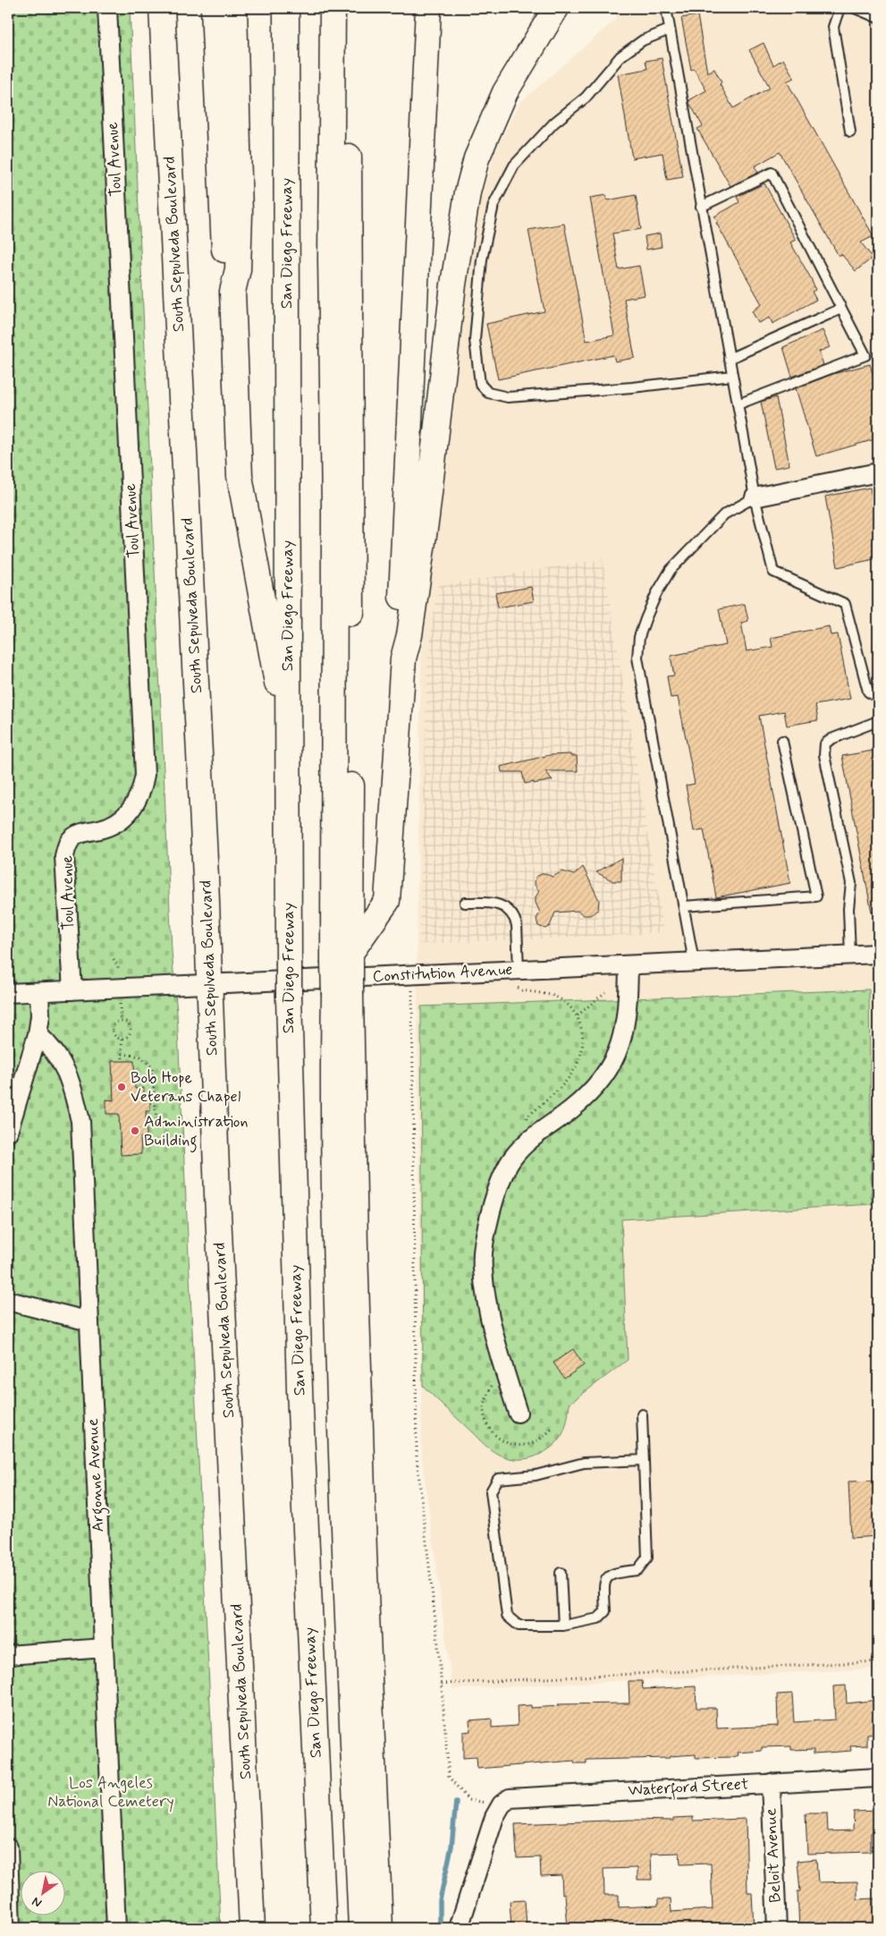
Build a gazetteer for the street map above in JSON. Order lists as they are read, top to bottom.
{
  "streets": {
    "main road": ["San Diego Freeway", "South Sepulveda Boulevard"],
    "street": [
      "Toul Avenue",
      "Constitution Avenue",
      "Argonne Avenue",
      "Waterford Street",
      "Beloit Avenue"
    ]
  },
  "crossings": [
    ["Toul Avenue", "Constitution Avenue"],
    ["South Sepulveda Boulevard", "Constitution Avenue"],
    ["Waterford Street", "Beloit Avenue"]
  ],
  "parks": ["Los Angeles National Cemetery"],
  "places": ["Bob Hope Veterans Chapel", "Administration Building"],
  "north": "bottom left"
}
